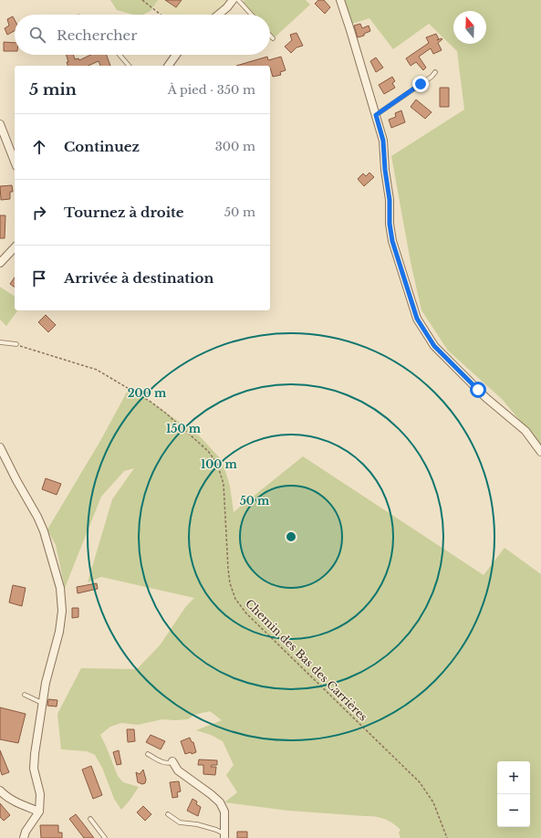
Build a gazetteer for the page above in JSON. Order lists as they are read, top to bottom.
{
  "streets": {
    "path": ["Chemin des Bas des Carrières"]
  },
  "north": "top",
  "page": {
    "search": "Rechercher",
    "heading": ["5 min", "À pied · 350 m"],
    "list": [
      ["Continuez", "300 m"],
      ["Tournez à droite", "50 m"],
      "Arrivée à destination"
    ],
    "map_buttons": ["+", "−"]
  },
  "rings": [
    "200 m",
    "150 m",
    "100 m",
    "50 m"
  ]
}
